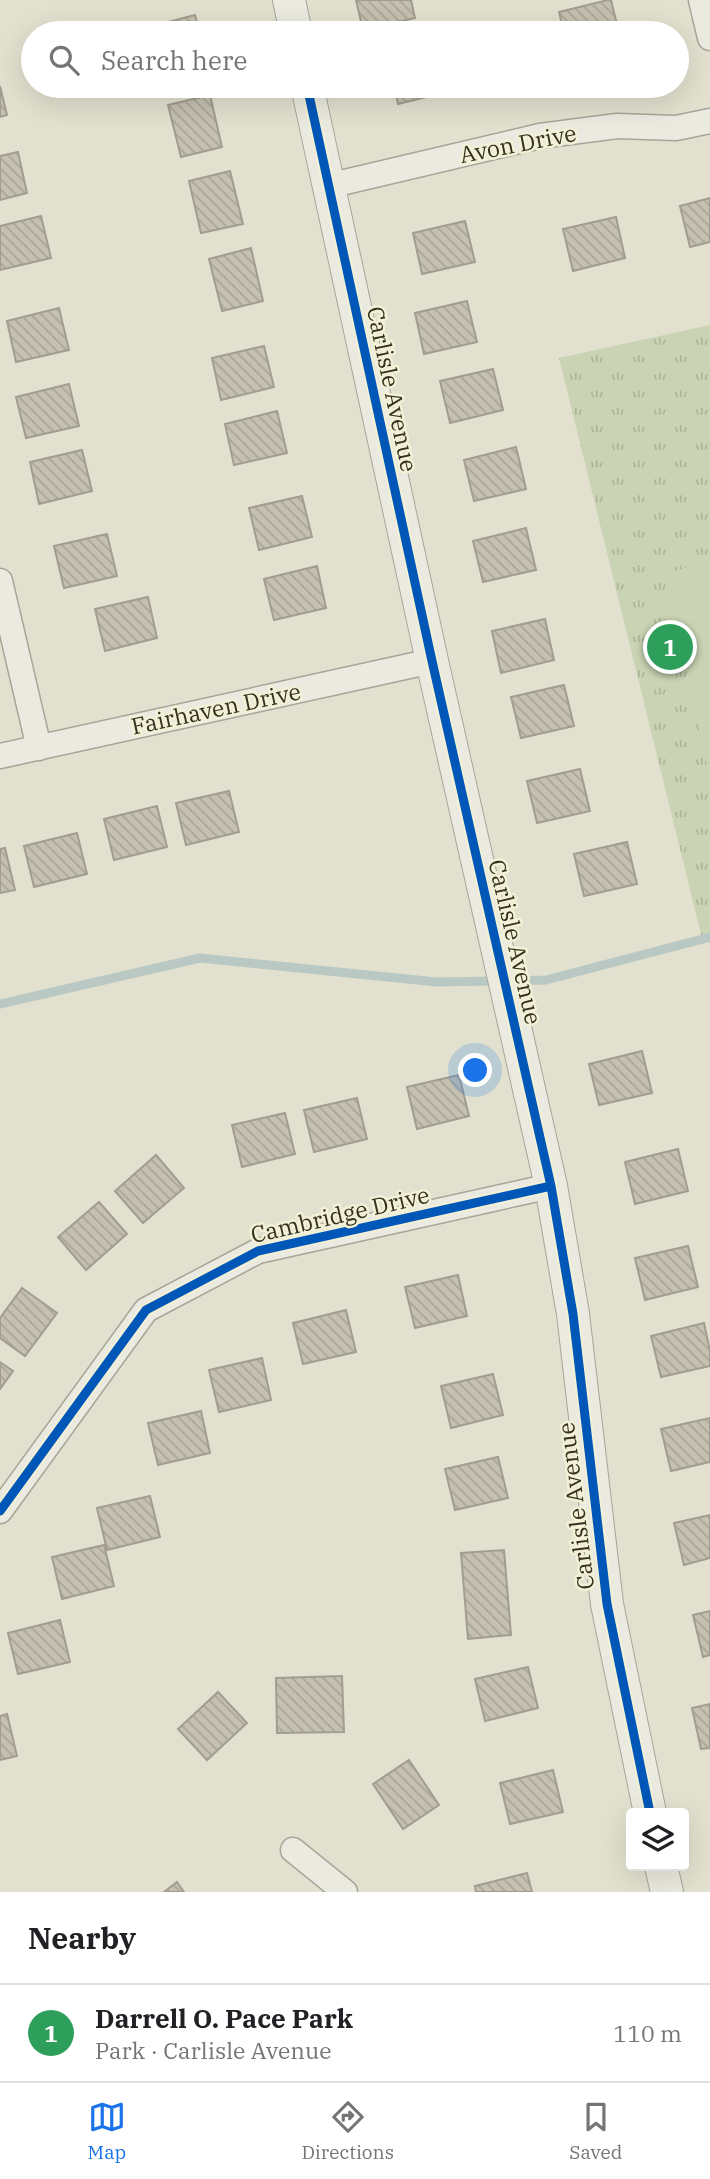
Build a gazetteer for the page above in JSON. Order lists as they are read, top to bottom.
{
  "streets": {
    "street": [
      "Avon Drive",
      "Carlisle Avenue",
      "Fairhaven Drive",
      "Cambridge Drive"
    ]
  },
  "crossings": [
    ["Avon Drive", "Carlisle Avenue"],
    ["Carlisle Avenue", "Fairhaven Drive"],
    ["Carlisle Avenue", "Cambridge Drive"]
  ],
  "page": {
    "search": "Search here",
    "pins": "1",
    "heading": "Nearby",
    "list": [
      {
        "mark": "1",
        "name": "Darrell O. Pace Park",
        "note": "Park · Carlisle Avenue",
        "value": "110 m"
      }
    ],
    "nav": ["Map", "Directions", "Saved"]
  }
}
